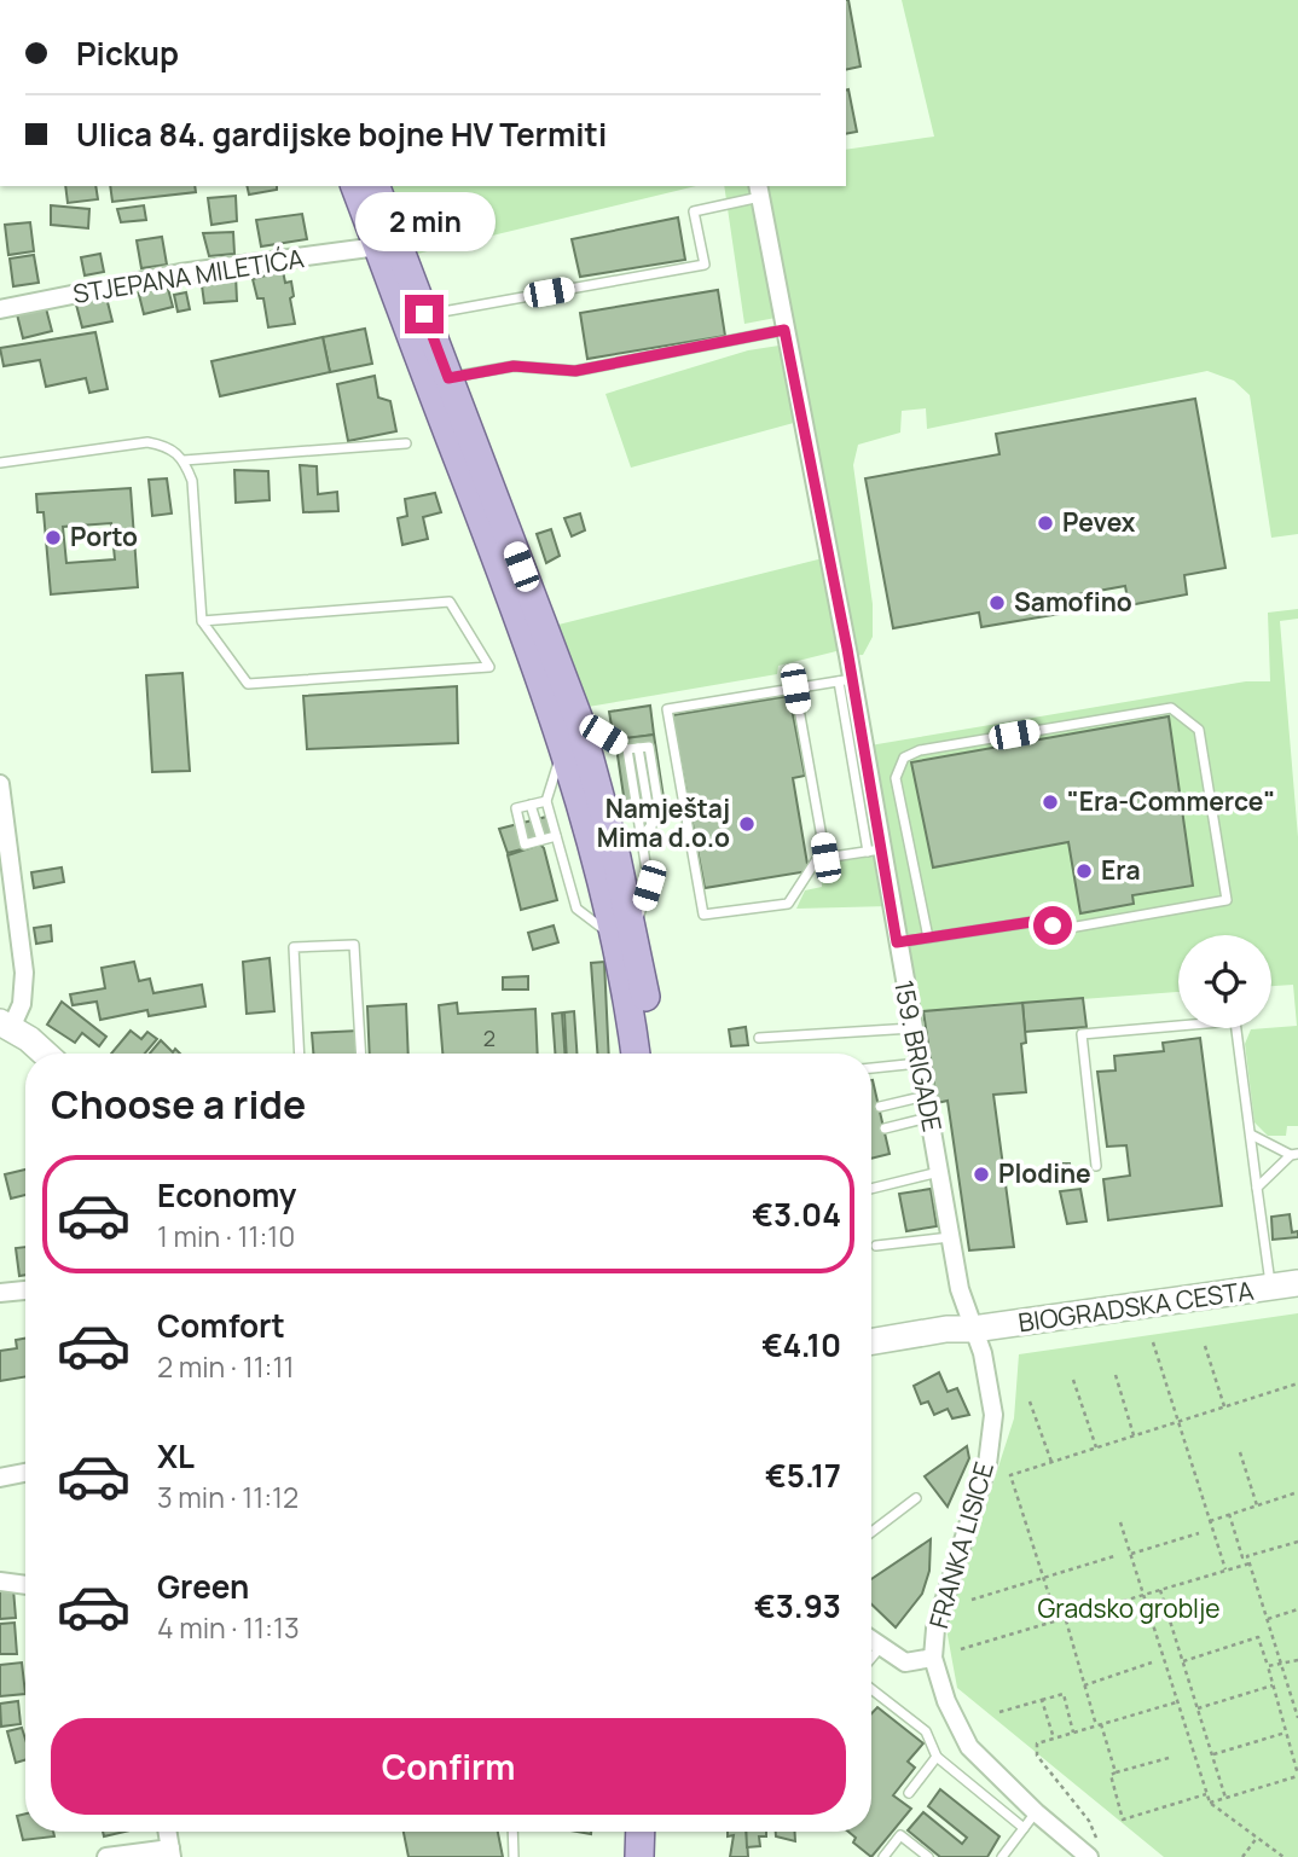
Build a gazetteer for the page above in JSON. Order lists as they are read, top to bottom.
{
  "streets": {
    "main road": ["BIOGRADSKA CESTA"],
    "street": ["STJEPANA MILETIĆA", "159. BRIGADE", "FRANKA LISICE"]
  },
  "crossings": [
    ["159. BRIGADE", "BIOGRADSKA CESTA"],
    ["159. BRIGADE", "FRANKA LISICE"],
    ["BIOGRADSKA CESTA", "FRANKA LISICE"]
  ],
  "parks": ["Gradsko groblje"],
  "places": [
    "Pevex",
    "Porto",
    "Samofino",
    "\"Era-Commerce\"",
    "Namještaj Mima d.o.o",
    "Era",
    "Plodine"
  ],
  "house_numbers": ["2"],
  "page": {
    "banner": ["Pickup", "Ulica 84. gardijske bojne HV Termiti"],
    "bubble": "2 min",
    "heading": "Choose a ride",
    "list": [
      {
        "name": "Economy",
        "note": "1 min · 11:10",
        "value": "€3.04"
      },
      {
        "name": "Comfort",
        "note": "2 min · 11:11",
        "value": "€4.10"
      },
      {
        "name": "XL",
        "note": "3 min · 11:12",
        "value": "€5.17"
      },
      {
        "name": "Green",
        "note": "4 min · 11:13",
        "value": "€3.93"
      }
    ],
    "buttons": "Confirm"
  }
}
